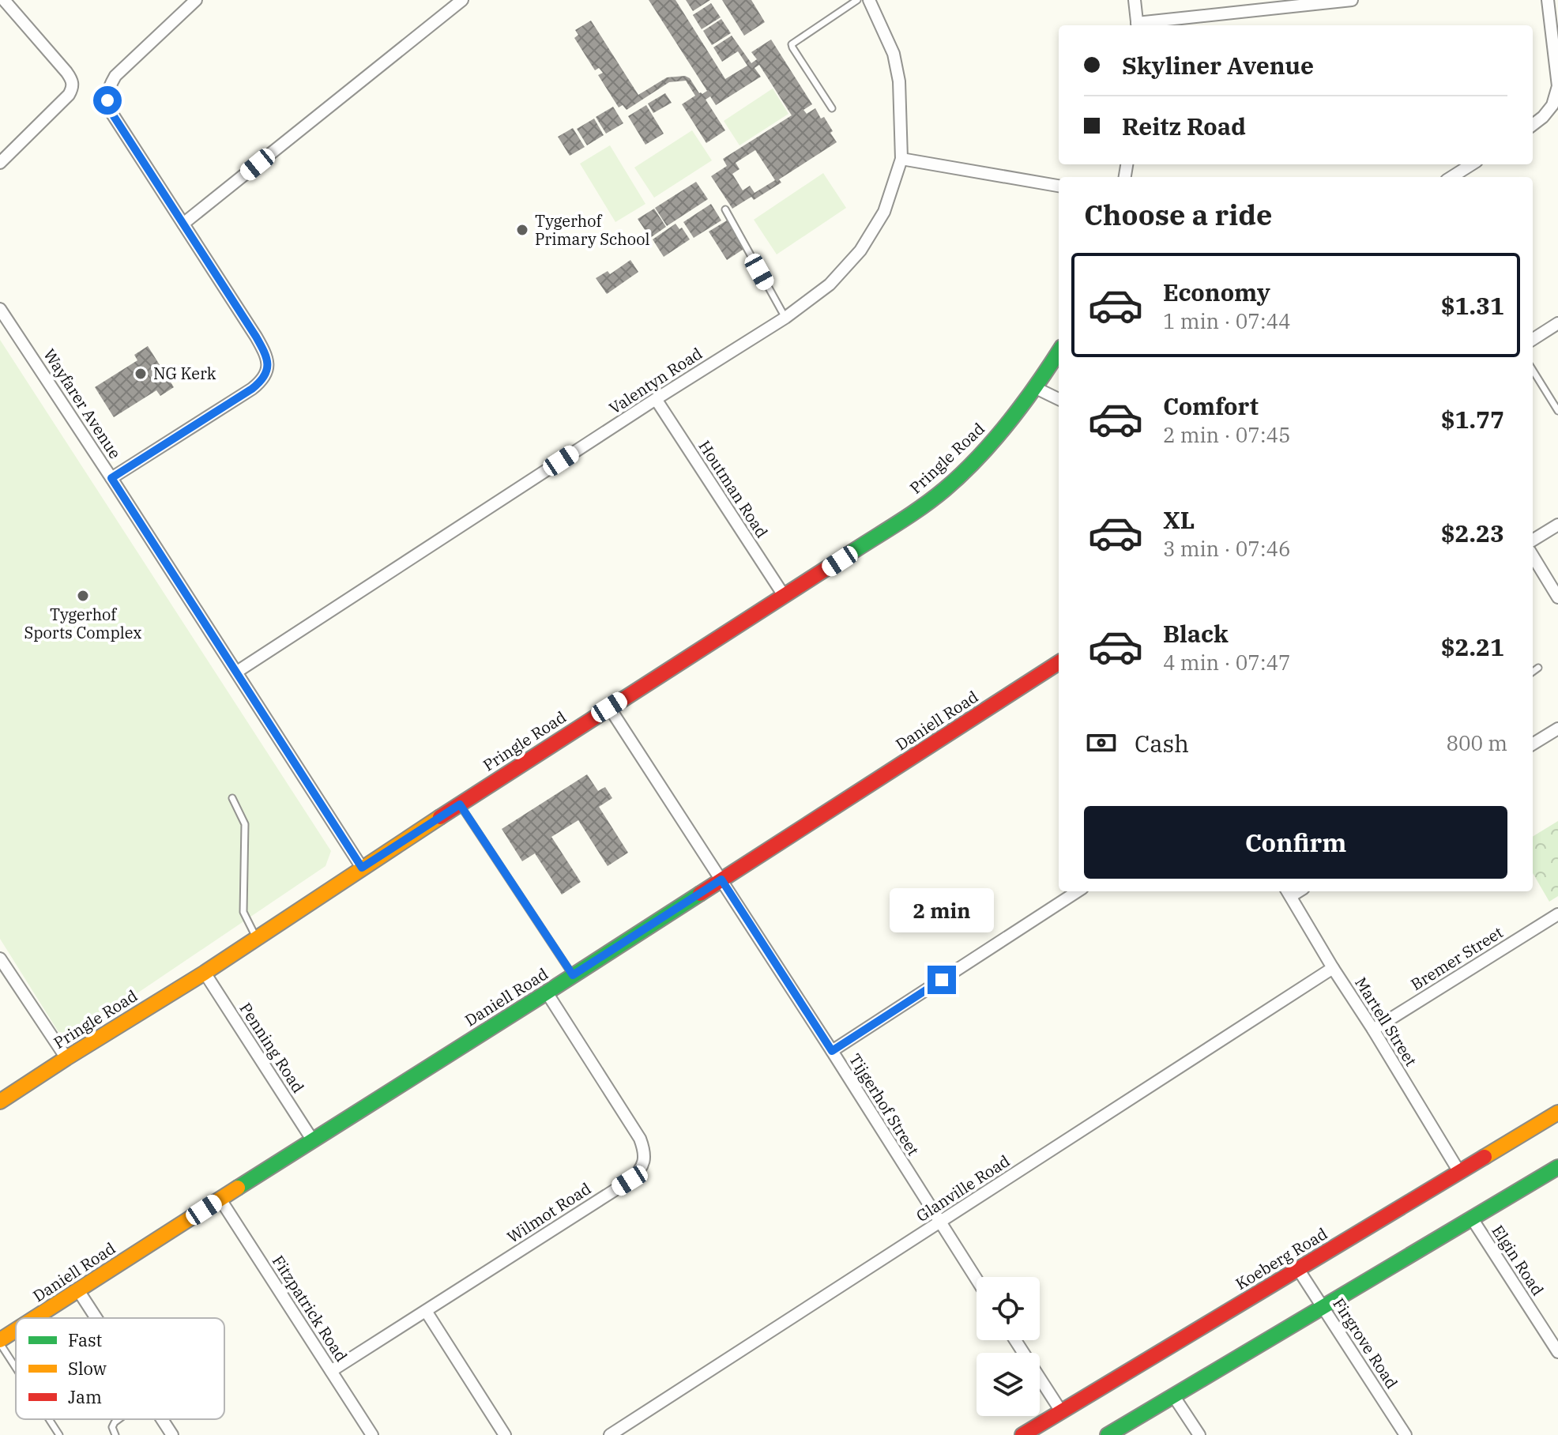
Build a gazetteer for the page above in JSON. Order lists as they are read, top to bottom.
{
  "streets": {
    "street": [
      "Valentyn Road",
      "Wayfarer Avenue",
      "Pringle Road",
      "Houtman Road",
      "Daniell Road",
      "Bremer Street",
      "Martell Street",
      "Penning Road",
      "Tijgerhof Street",
      "Glanville Road",
      "Wilmot Road",
      "Koeberg Road",
      "Elgin Road",
      "Fitzpatrick Road",
      "Firgrove Road"
    ]
  },
  "crossings": [
    ["Valentyn Road", "Wayfarer Avenue"],
    ["Valentyn Road", "Houtman Road"],
    ["Wayfarer Avenue", "Pringle Road"],
    ["Pringle Road", "Houtman Road"],
    ["Pringle Road", "Penning Road"],
    ["Pringle Road", "Tijgerhof Street"],
    ["Daniell Road", "Penning Road"],
    ["Daniell Road", "Tijgerhof Street"],
    ["Daniell Road", "Wilmot Road"],
    ["Daniell Road", "Fitzpatrick Road"],
    ["Bremer Street", "Martell Street"],
    ["Martell Street", "Glanville Road"],
    ["Martell Street", "Koeberg Road"],
    ["Tijgerhof Street", "Glanville Road"],
    ["Wilmot Road", "Fitzpatrick Road"],
    ["Koeberg Road", "Firgrove Road"]
  ],
  "places": ["Tygerhof Primary School", "NG Kerk", "Tygerhof Sports Complex"],
  "legend": ["Fast", "Slow", "Jam"],
  "page": {
    "banner": ["Skyliner Avenue", "Reitz Road"],
    "heading": "Choose a ride",
    "list": [
      {
        "name": "Economy",
        "note": "1 min · 07:44",
        "value": "$1.31"
      },
      {
        "name": "Comfort",
        "note": "2 min · 07:45",
        "value": "$1.77"
      },
      {
        "name": "XL",
        "note": "3 min · 07:46",
        "value": "$2.23"
      },
      {
        "name": "Black",
        "note": "4 min · 07:47",
        "value": "$2.21"
      }
    ],
    "pay": ["Cash", "800 m"],
    "buttons": "Confirm",
    "bubble": "2 min"
  }
}
